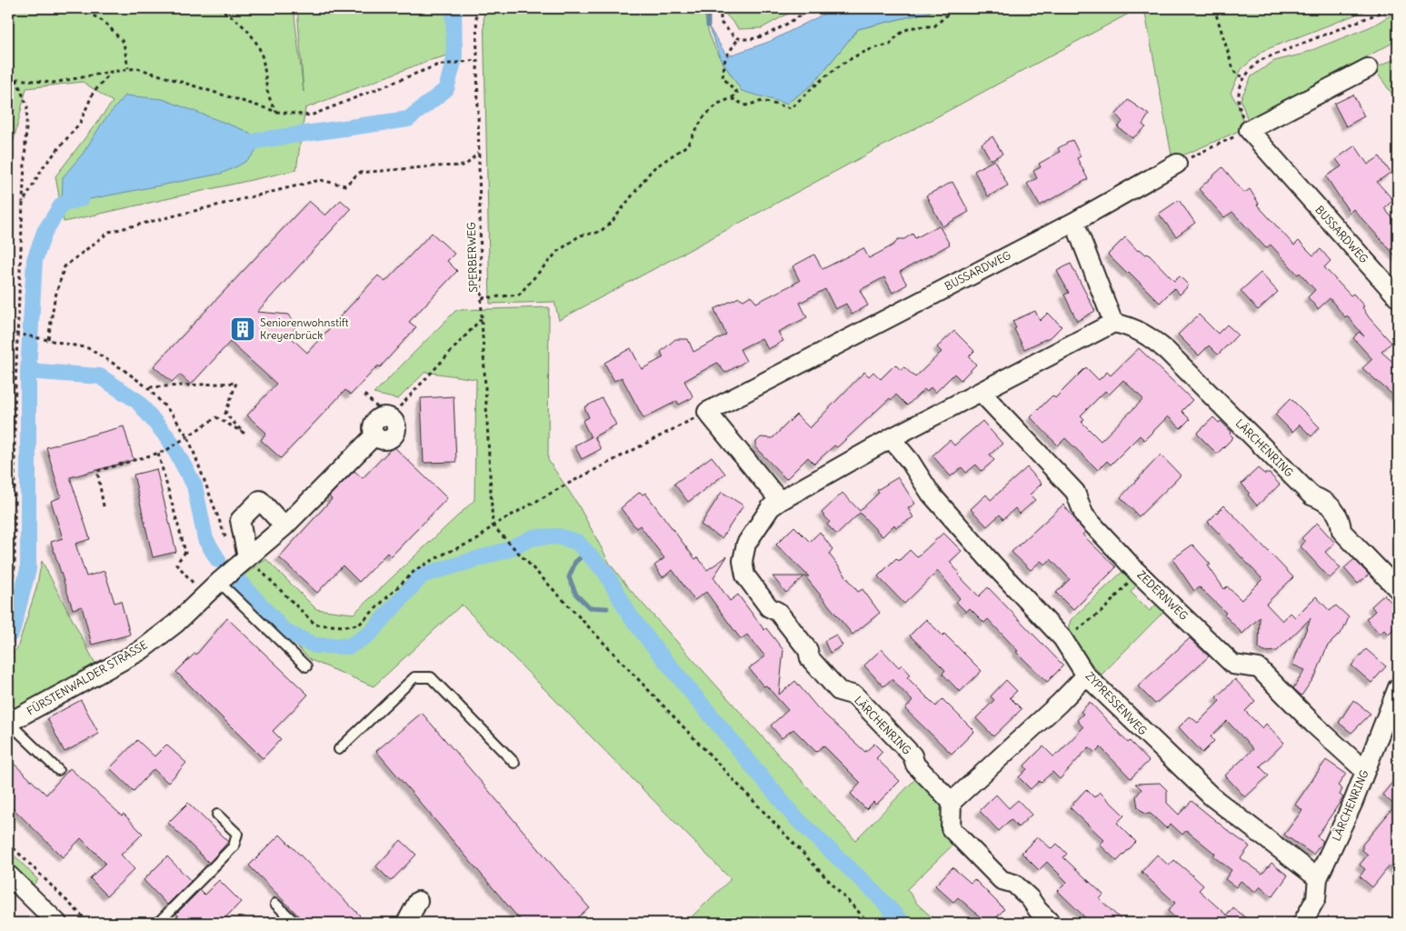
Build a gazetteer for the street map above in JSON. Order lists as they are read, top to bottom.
{
  "streets": {
    "street": [
      "BUSSARDWEG",
      "LÄRCHENRING",
      "ZEDERNWEG",
      "FÜRSTENWALDER STRASSE",
      "ZYPRESSENWEG"
    ],
    "path": ["SPERBERWEG"]
  },
  "crossings": [
    ["LÄRCHENRING", "ZEDERNWEG"],
    ["LÄRCHENRING", "ZYPRESSENWEG"]
  ],
  "places": {
    "building": ["Seniorenwohnstift Kreyenbrück"]
  }
}
